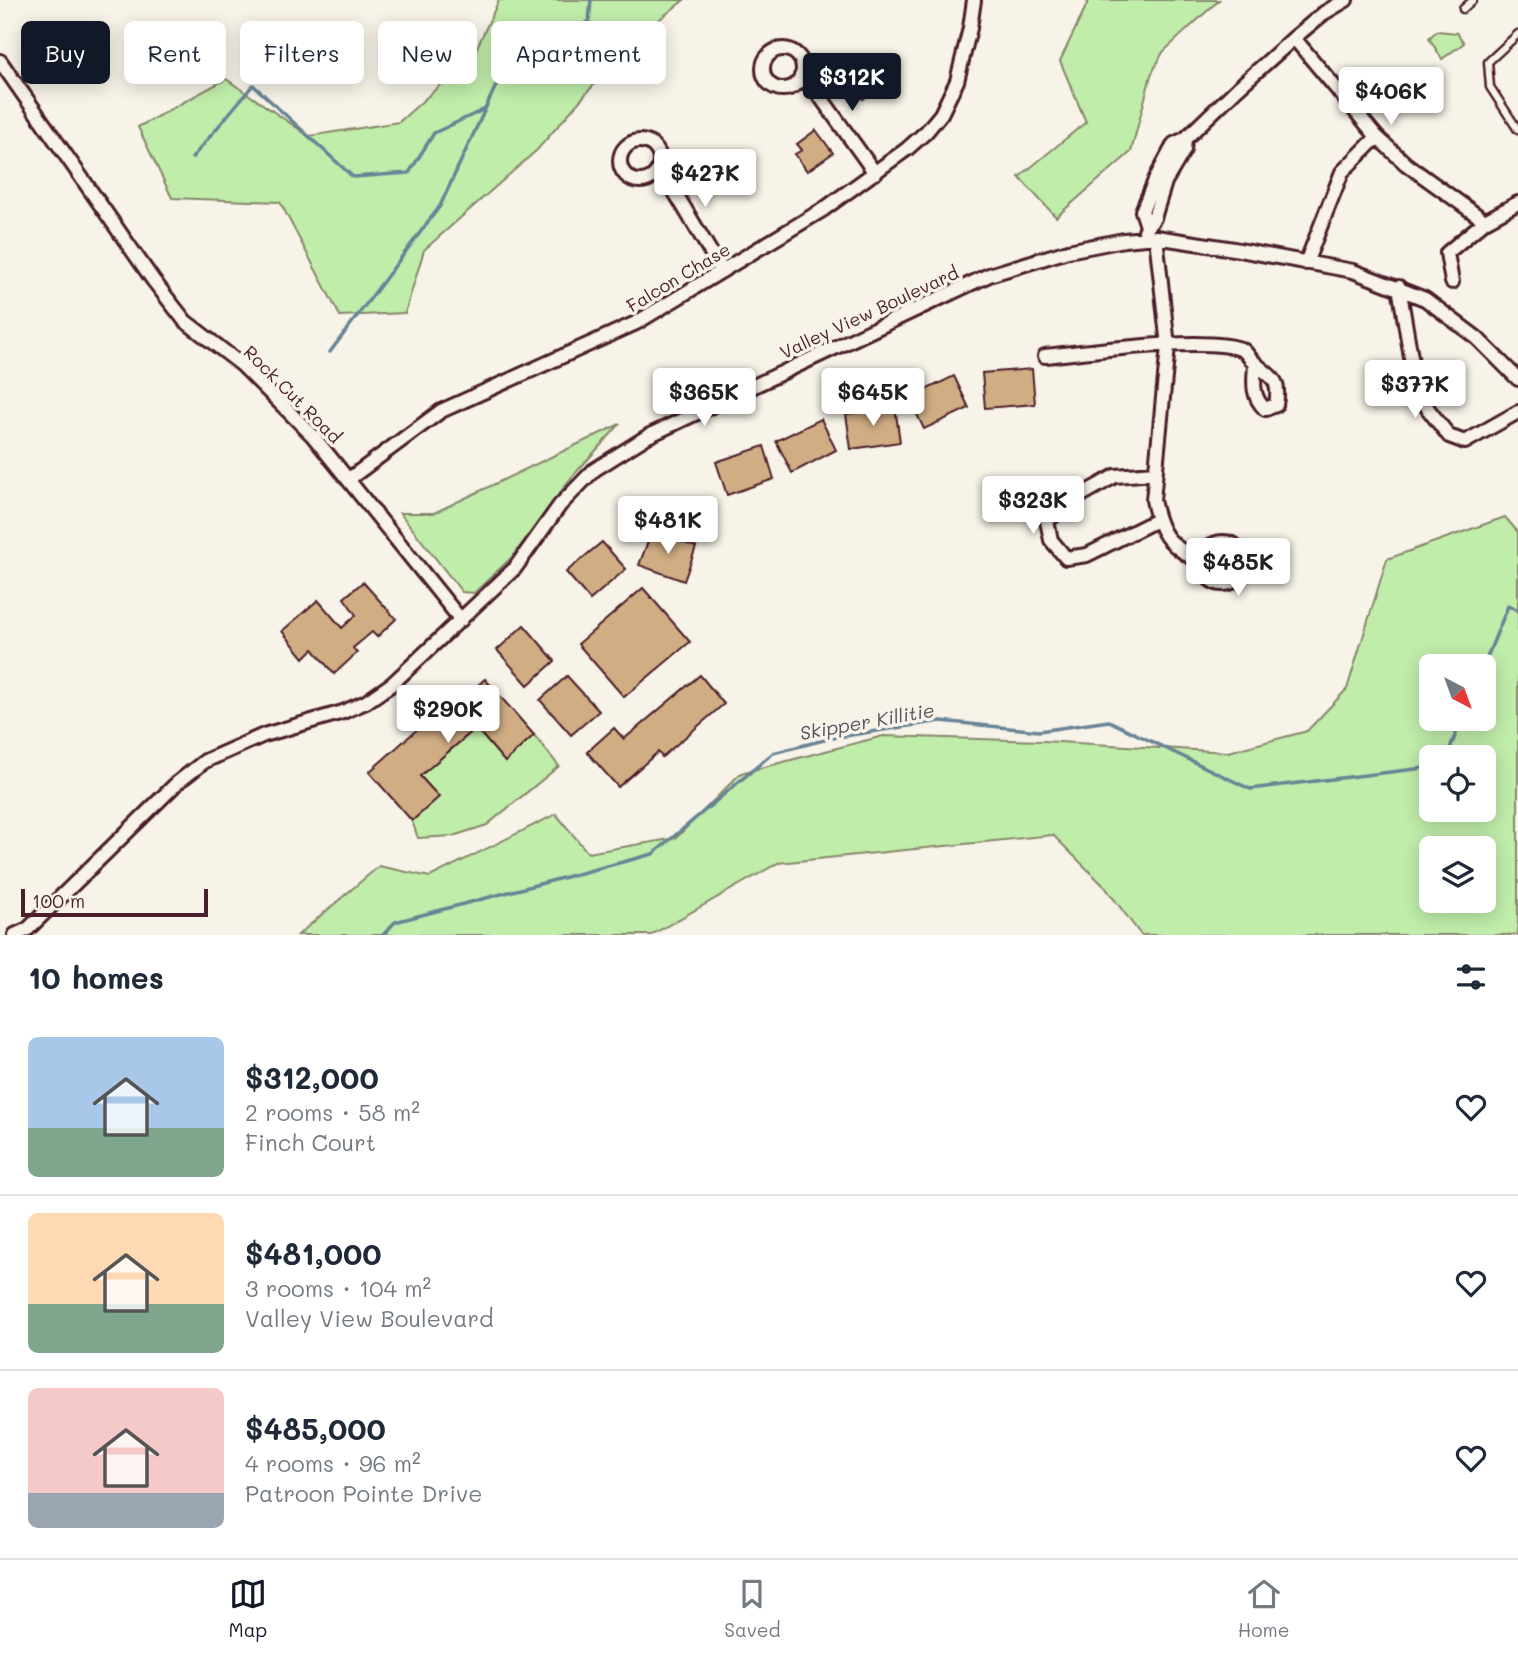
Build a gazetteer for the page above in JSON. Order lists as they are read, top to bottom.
{
  "streets": {
    "street": ["Falcon Chase", "Valley View Boulevard", "Rock Cut Road"]
  },
  "crossings": [
    ["Falcon Chase", "Rock Cut Road"],
    ["Valley View Boulevard", "Rock Cut Road"]
  ],
  "water": ["Skipper Killitie"],
  "scale_bar": "100 m",
  "north": "bottom right",
  "page": {
    "chip": [
      "Buy",
      "Rent",
      "Filters",
      "New",
      "Apartment"
    ],
    "price": [
      "$312K",
      "$406K",
      "$427K",
      "$377K",
      "$365K",
      "$645K",
      "$323K",
      "$481K",
      "$485K",
      "$290K"
    ],
    "scale": "100 m",
    "heading": "10 homes",
    "list": [
      {
        "name": "$312,000",
        "note": "2 rooms · 58 m² · Finch Court"
      },
      {
        "name": "$481,000",
        "note": "3 rooms · 104 m² · Valley View Boulevard"
      },
      {
        "name": "$485,000",
        "note": "4 rooms · 96 m² · Patroon Pointe Drive"
      }
    ],
    "tabs": ["Map", "Saved", "Home"]
  }
}
